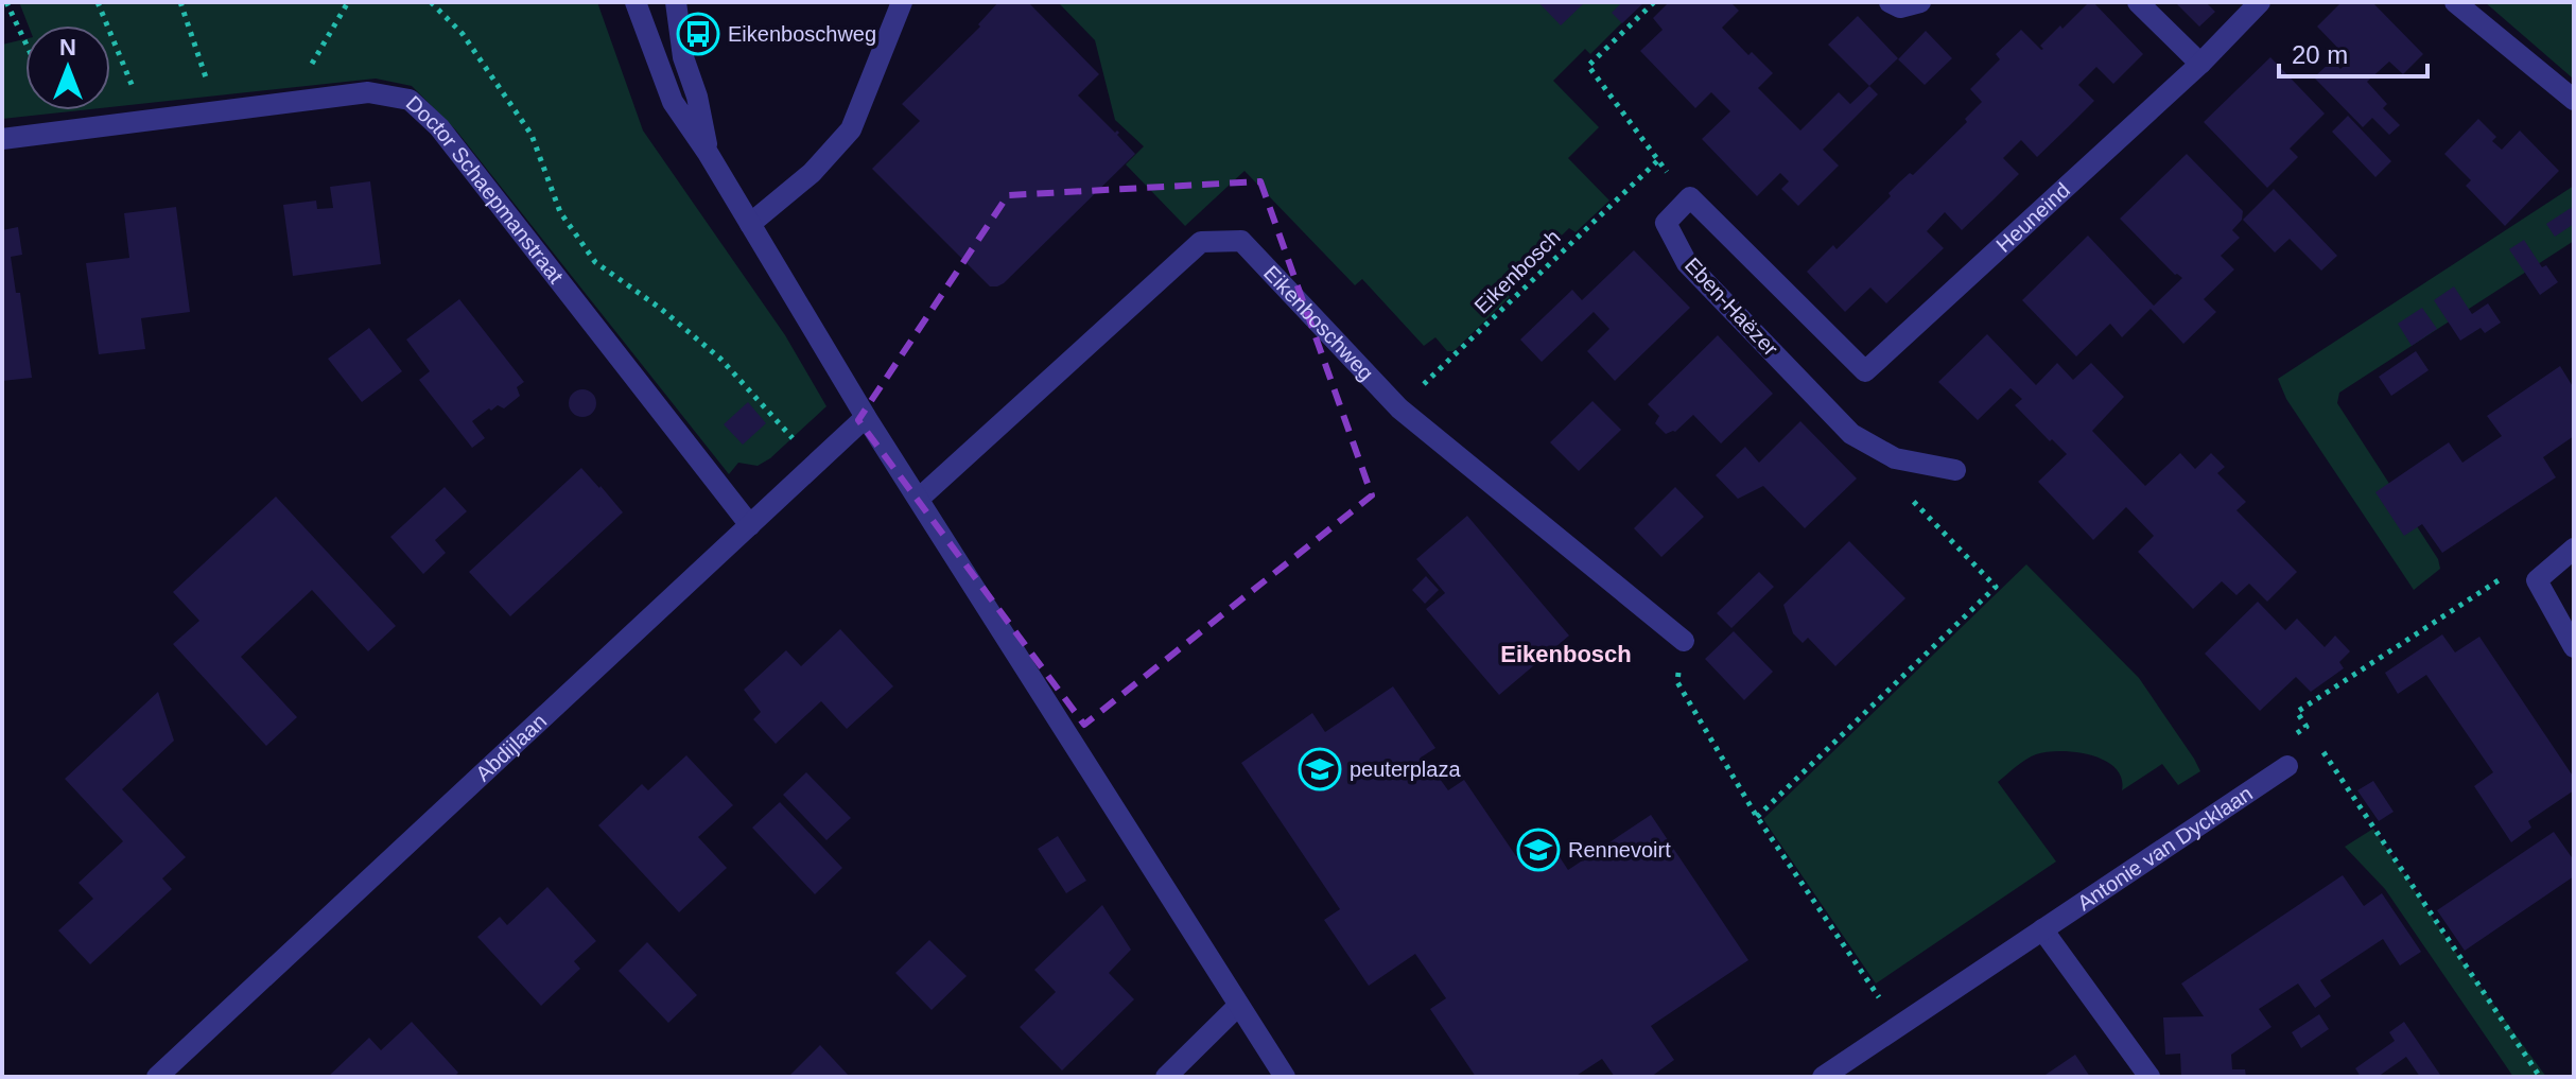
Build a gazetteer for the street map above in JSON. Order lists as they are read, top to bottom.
{
  "streets": {
    "street": [
      "Doctor Schaepmanstraat",
      "Heuneind",
      "Eben-Haëzer",
      "Eikenboschweg",
      "Abdijlaan",
      "Antonie van Dycklaan"
    ],
    "path": ["Eikenbosch"]
  },
  "crossings": [
    ["Doctor Schaepmanstraat", "Abdijlaan"],
    ["Heuneind", "Eben-Haëzer"],
    ["Eikenbosch", "Eikenboschweg"]
  ],
  "districts": ["Eikenbosch"],
  "places": {
    "bus stop": ["Eikenboschweg"],
    "school or university": ["peuterplaza", "Rennevoirt"]
  },
  "scale_bar": "20 m",
  "north": "top"
}
